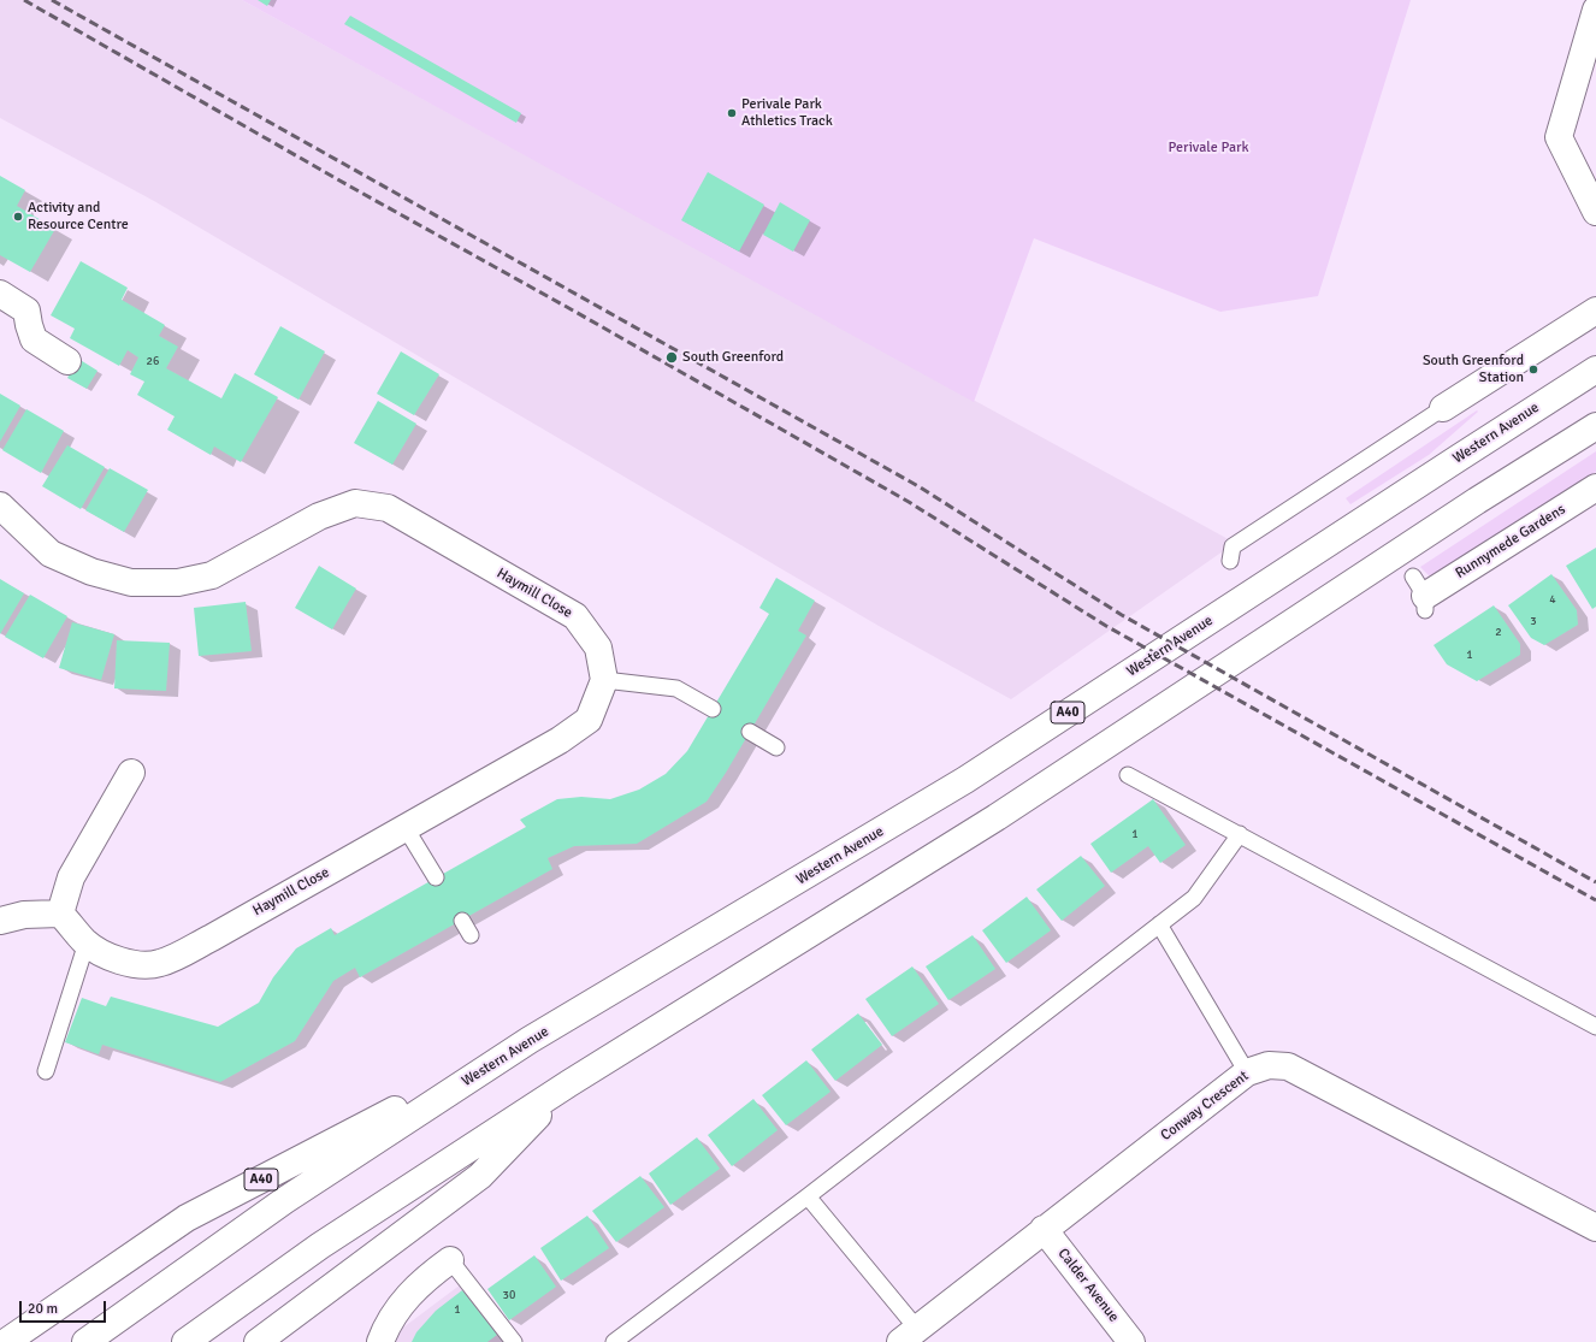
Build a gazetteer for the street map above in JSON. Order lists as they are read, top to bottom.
{
  "streets": {
    "main road": [
      "Western Avenue",
      "Runnymede Gardens",
      "Haymill Close",
      "A40",
      "Conway Crescent",
      "Calder Avenue"
    ]
  },
  "crossings": [
    ["Western Avenue", "A40"],
    ["Conway Crescent", "Calder Avenue"]
  ],
  "parks": ["Perivale Park"],
  "places": [
    "Perivale Park Athletics Track",
    "Activity and Resource Centre",
    "South Greenford",
    "South Greenford Station"
  ],
  "house_numbers": [
    "26",
    "4",
    "3",
    "2",
    "1",
    "1",
    "30",
    "1"
  ],
  "scale_bar": "20 m"
}
